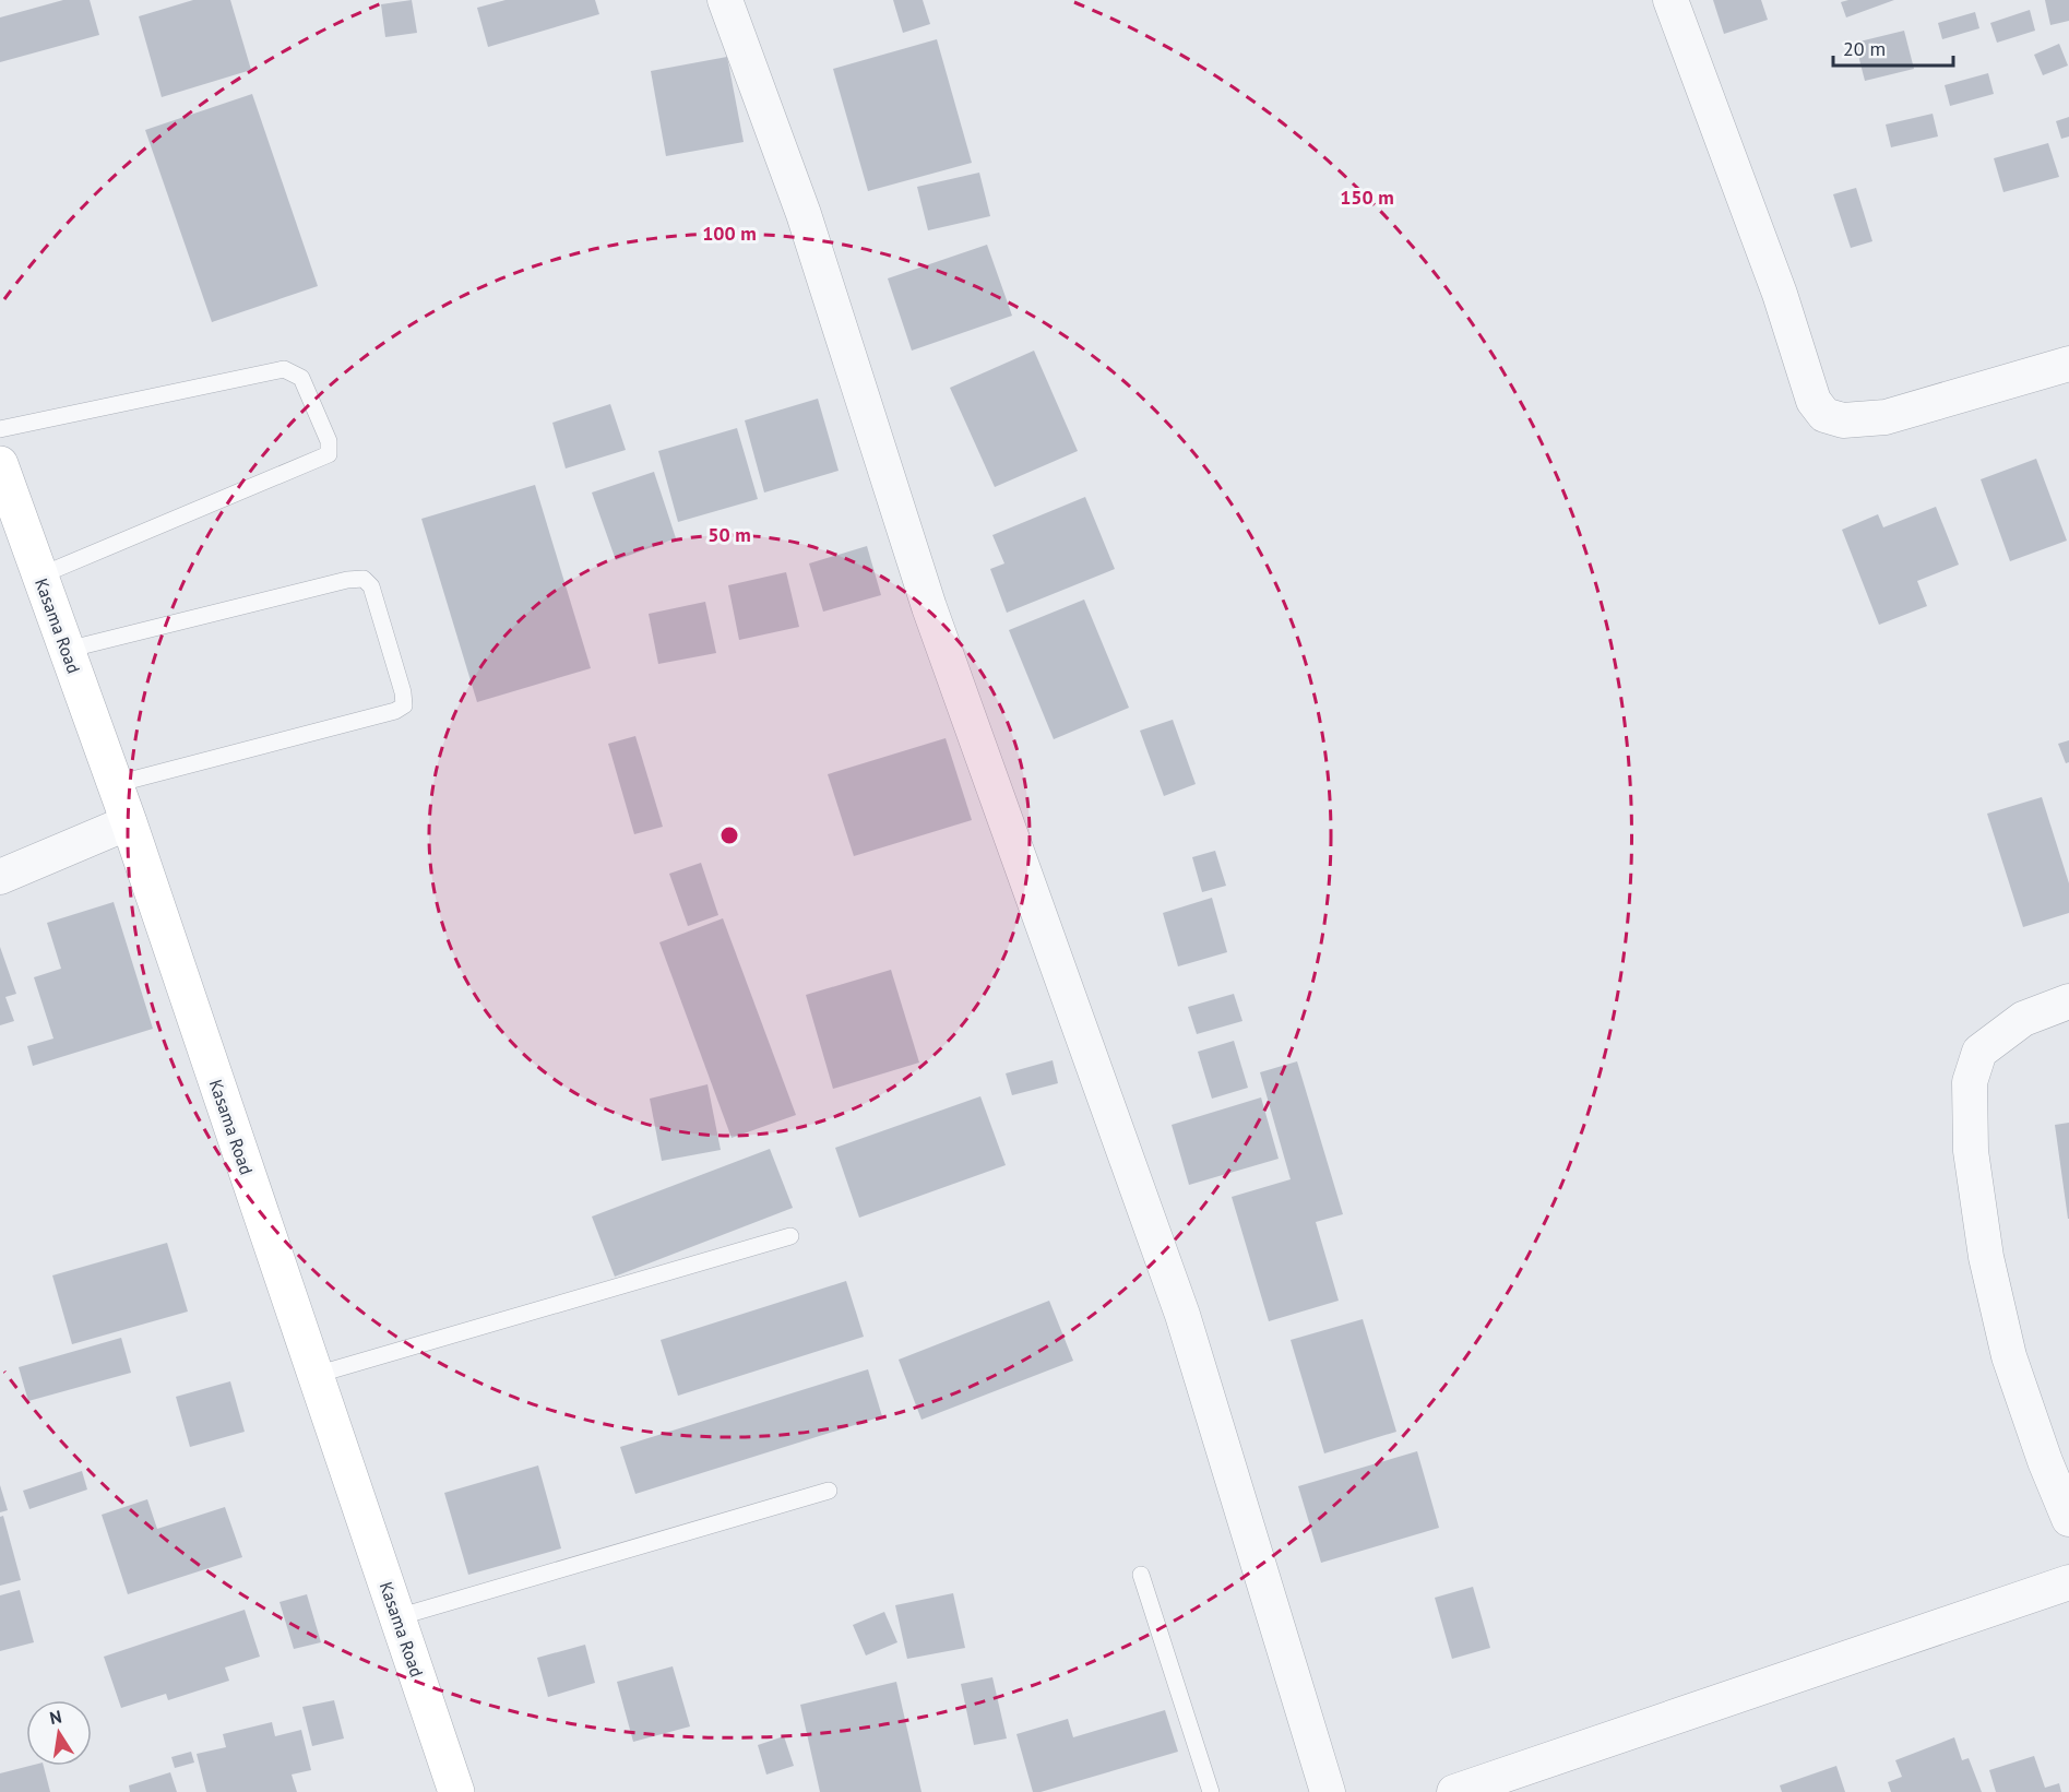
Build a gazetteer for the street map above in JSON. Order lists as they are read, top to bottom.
{
  "streets": {
    "street": ["Kasama Road"]
  },
  "scale_bar": "20 m",
  "north": "top",
  "rings": ["150 m", "100 m", "50 m"]
}
